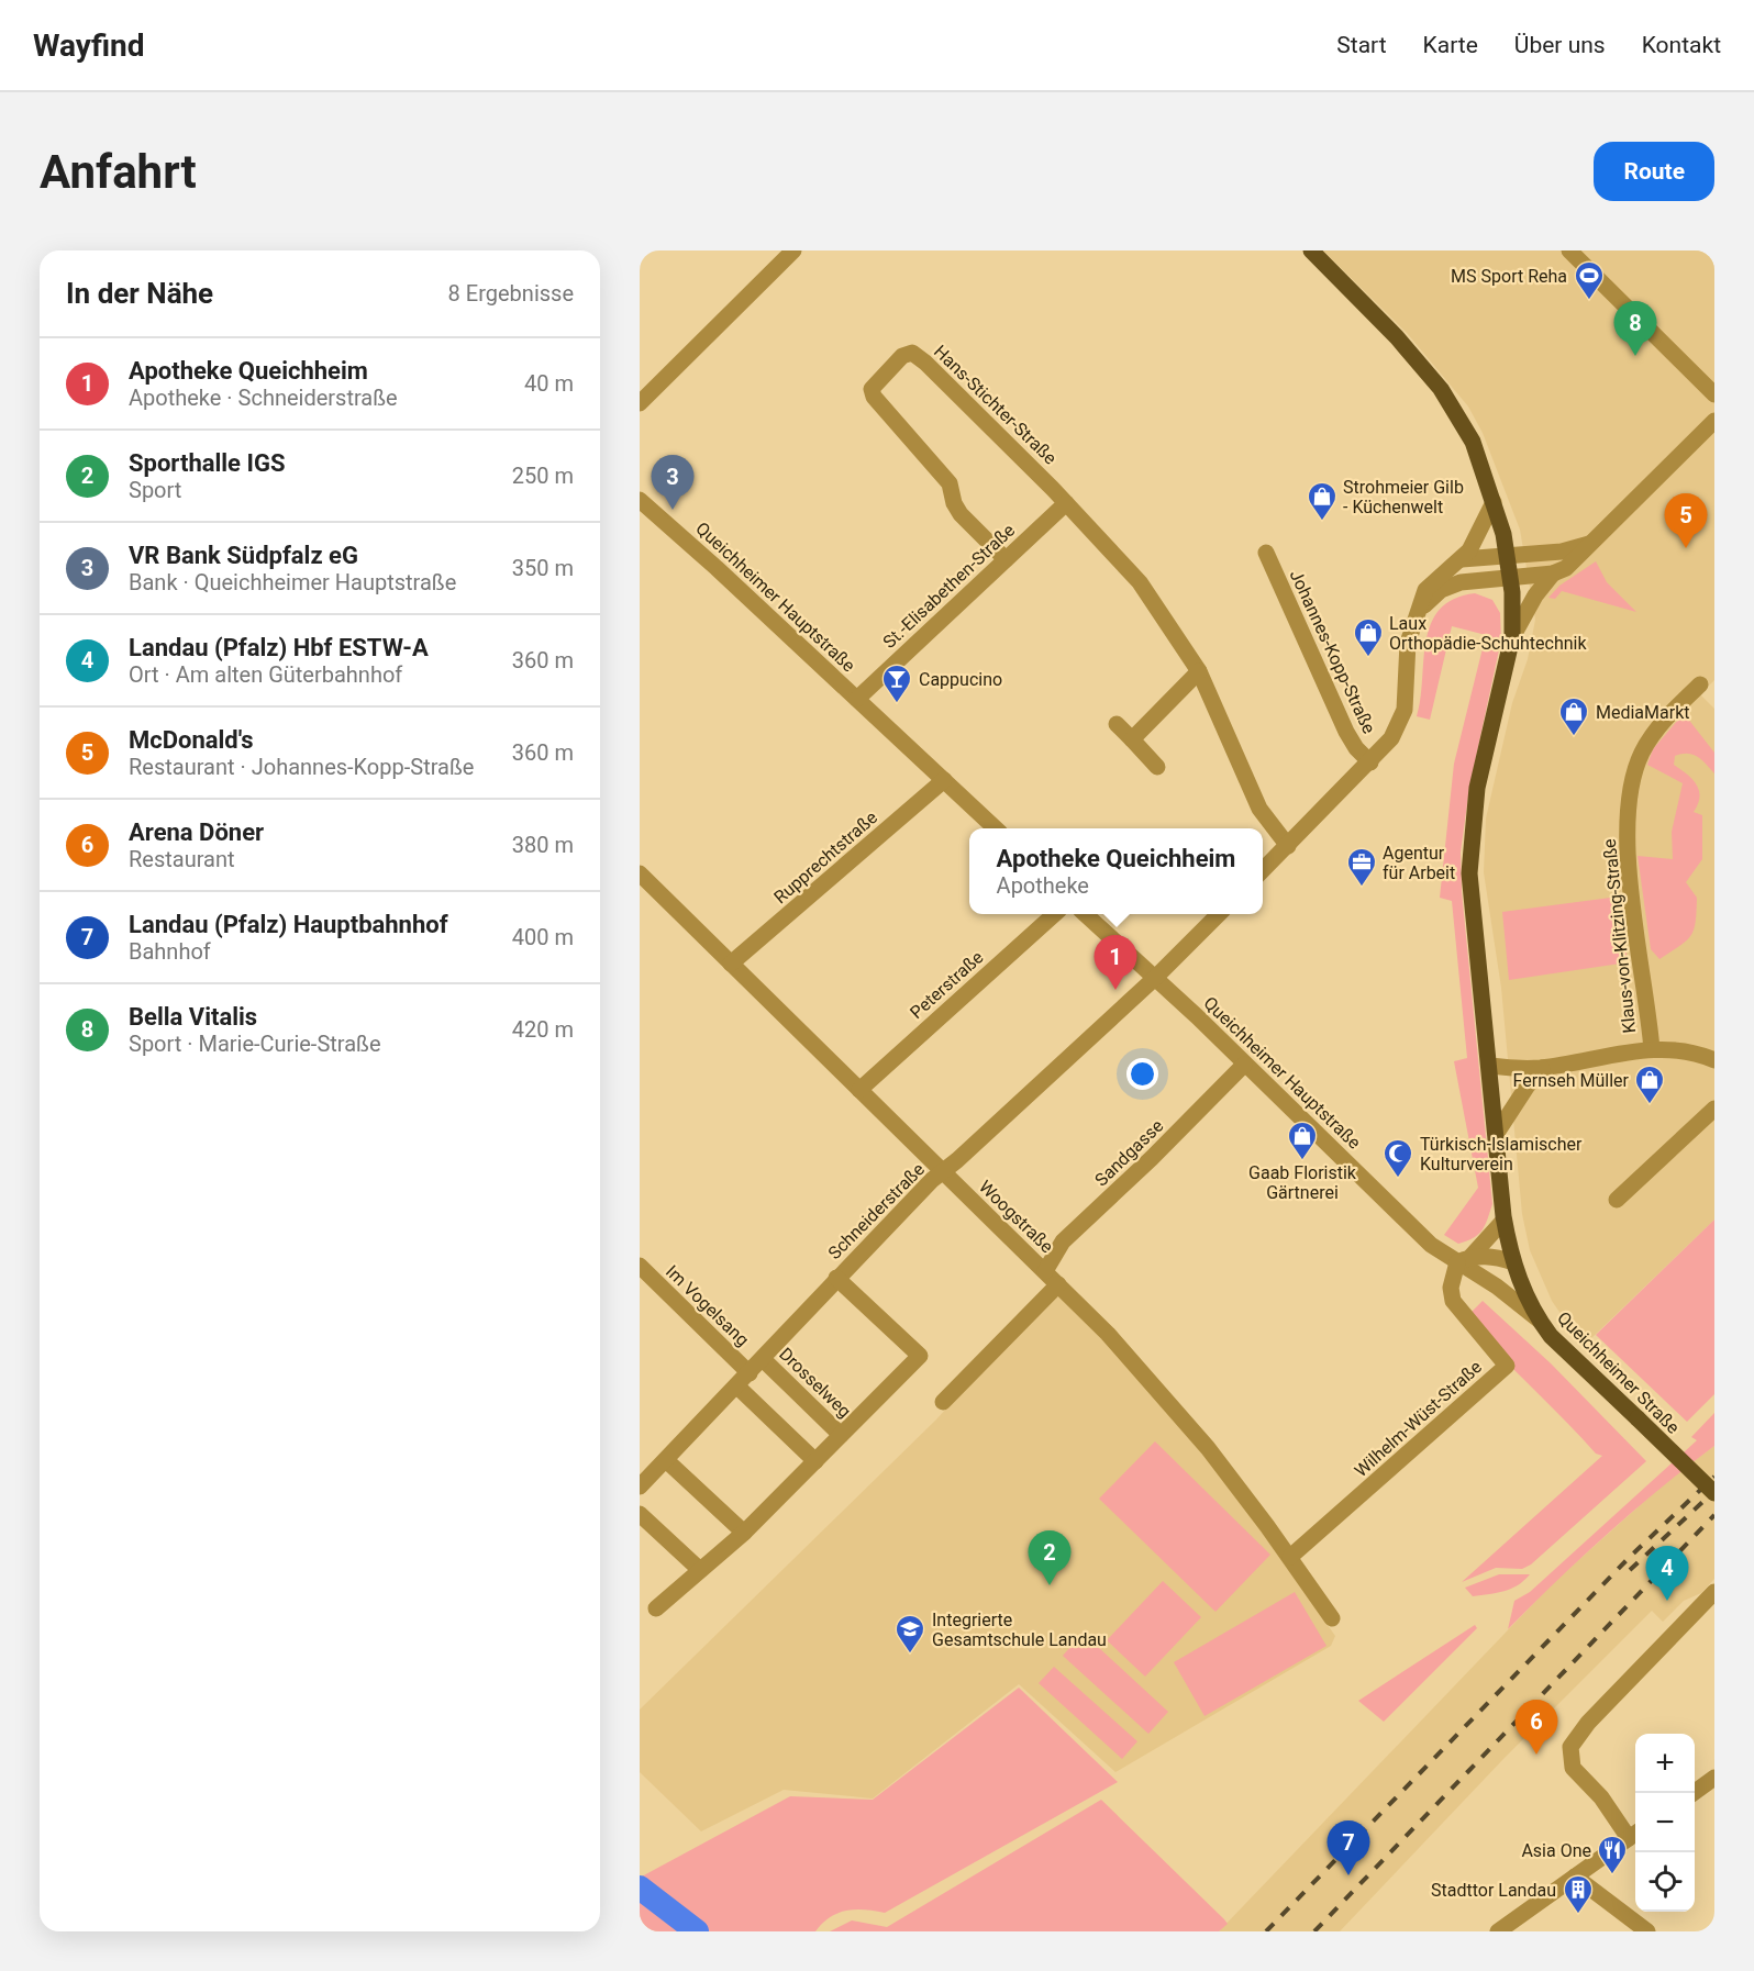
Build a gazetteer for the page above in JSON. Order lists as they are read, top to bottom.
{
  "streets": {
    "main road": ["Queichheimer Straße"],
    "street": [
      "Hans-Stichter-Straße",
      "St.-Elisabethen-Straße",
      "Queichheimer Hauptstraße",
      "Johannes-Kopp-Straße",
      "Rupprechtstraße",
      "Klaus-von-Klitzing-Straße",
      "Peterstraße",
      "Sandgasse",
      "Schneiderstraße",
      "Woogstraße",
      "Im Vogelsang",
      "Drosselweg",
      "Wilhelm-Wüst-Straße"
    ]
  },
  "crossings": [
    ["Hans-Stichter-Straße", "St.-Elisabethen-Straße"],
    ["Hans-Stichter-Straße", "Johannes-Kopp-Straße"],
    ["St.-Elisabethen-Straße", "Queichheimer Hauptstraße"],
    ["Queichheimer Hauptstraße", "Rupprechtstraße"],
    ["Queichheimer Hauptstraße", "Sandgasse"],
    ["Queichheimer Hauptstraße", "Schneiderstraße"],
    ["Queichheimer Hauptstraße", "Queichheimer Straße"],
    ["Queichheimer Hauptstraße", "Wilhelm-Wüst-Straße"],
    ["Johannes-Kopp-Straße", "Queichheimer Straße"],
    ["Rupprechtstraße", "Woogstraße"],
    ["Peterstraße", "Woogstraße"],
    ["Sandgasse", "Woogstraße"],
    ["Schneiderstraße", "Woogstraße"],
    ["Schneiderstraße", "Im Vogelsang"],
    ["Schneiderstraße", "Drosselweg"],
    ["Woogstraße", "Wilhelm-Wüst-Straße"]
  ],
  "places": {
    "sports": ["MS Sport Reha"],
    "shop": [
      "Strohmeier Gilb - Küchenwelt",
      "Laux Orthopädie-Schuhtechnik",
      "MediaMarkt",
      "Fernseh Müller",
      "Gaab Floristik Gärtnerei"
    ],
    "bar": ["Cappucino"],
    "office": ["Agentur für Arbeit"],
    "mosque": ["Türkisch-Islamischer Kulturverein"],
    "school or university": ["Integrierte Gesamtschule Landau"],
    "restaurant": ["Asia One"],
    "building": ["Stadttor Landau"]
  },
  "page": {
    "header": "Wayfind",
    "nav": [
      "Start",
      "Karte",
      "Über uns",
      "Kontakt"
    ],
    "buttons": "Route",
    "title": "Anfahrt",
    "heading": ["In der Nähe", "8 Ergebnisse"],
    "pins": [
      "8",
      "3",
      "5",
      "1",
      "2",
      "4",
      "6",
      "7"
    ],
    "list": [
      {
        "mark": "1",
        "name": "Apotheke Queichheim",
        "note": "Apotheke · Schneiderstraße",
        "value": "40 m"
      },
      {
        "mark": "2",
        "name": "Sporthalle IGS",
        "note": "Sport",
        "value": "250 m"
      },
      {
        "mark": "3",
        "name": "VR Bank Südpfalz eG",
        "note": "Bank · Queichheimer Hauptstraße",
        "value": "350 m"
      },
      {
        "mark": "4",
        "name": "Landau (Pfalz) Hbf ESTW-A",
        "note": "Ort · Am alten Güterbahnhof",
        "value": "360 m"
      },
      {
        "mark": "5",
        "name": "McDonald's",
        "note": "Restaurant · Johannes-Kopp-Straße",
        "value": "360 m"
      },
      {
        "mark": "6",
        "name": "Arena Döner",
        "note": "Restaurant",
        "value": "380 m"
      },
      {
        "mark": "7",
        "name": "Landau (Pfalz) Hauptbahnhof",
        "note": "Bahnhof",
        "value": "400 m"
      },
      {
        "mark": "8",
        "name": "Bella Vitalis",
        "note": "Sport · Marie-Curie-Straße",
        "value": "420 m"
      }
    ],
    "popup": ["Apotheke Queichheim", "Apotheke"],
    "map_buttons": ["+", "−"]
  }
}
